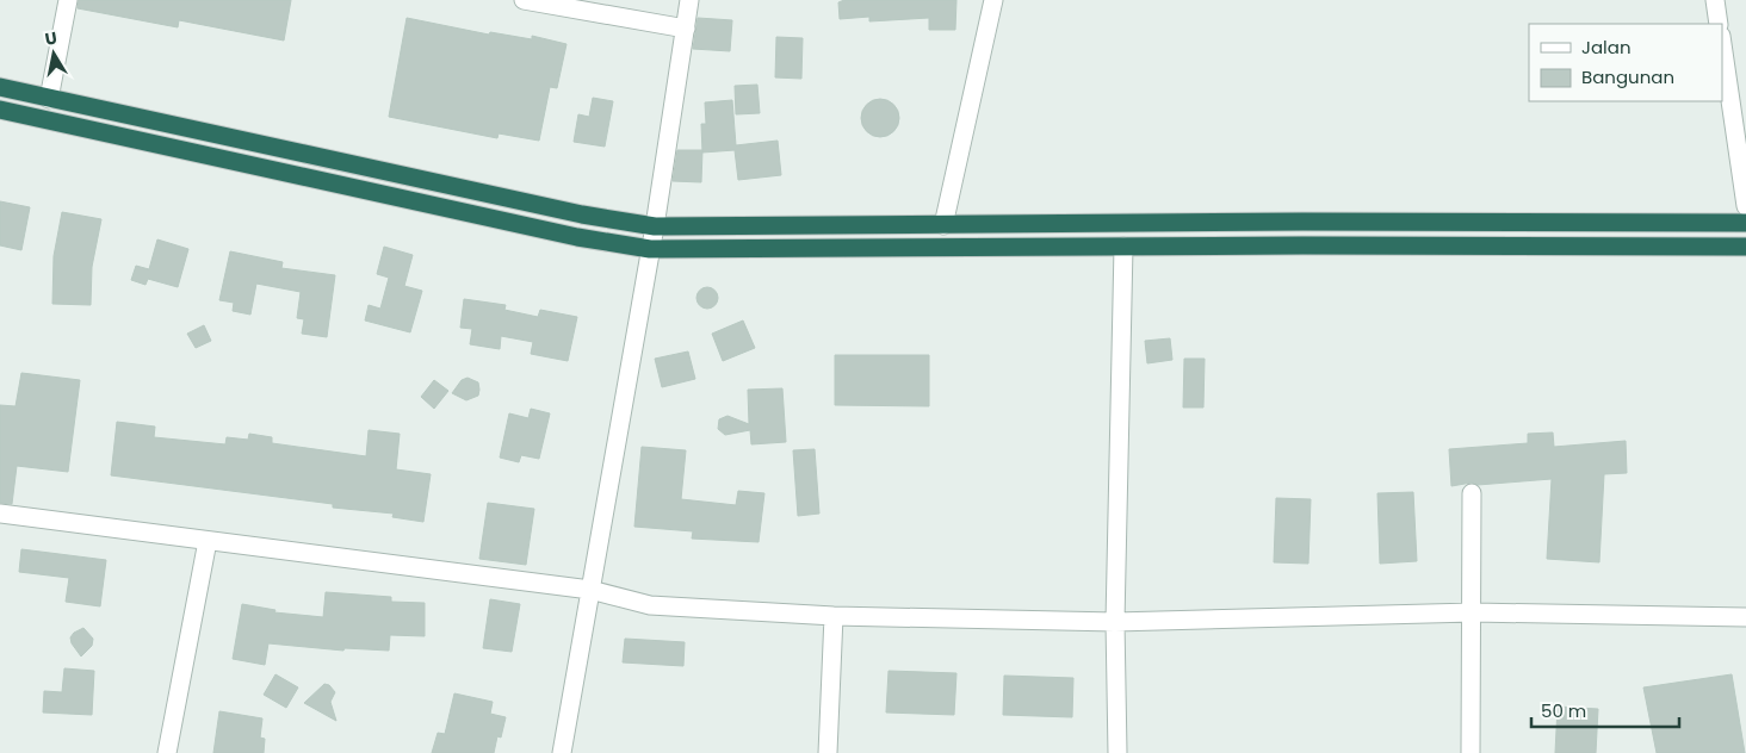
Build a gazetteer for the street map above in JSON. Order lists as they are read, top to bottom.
{
  "legend": ["Jalan", "Bangunan"],
  "scale_bar": "50 m",
  "north": "top"
}
